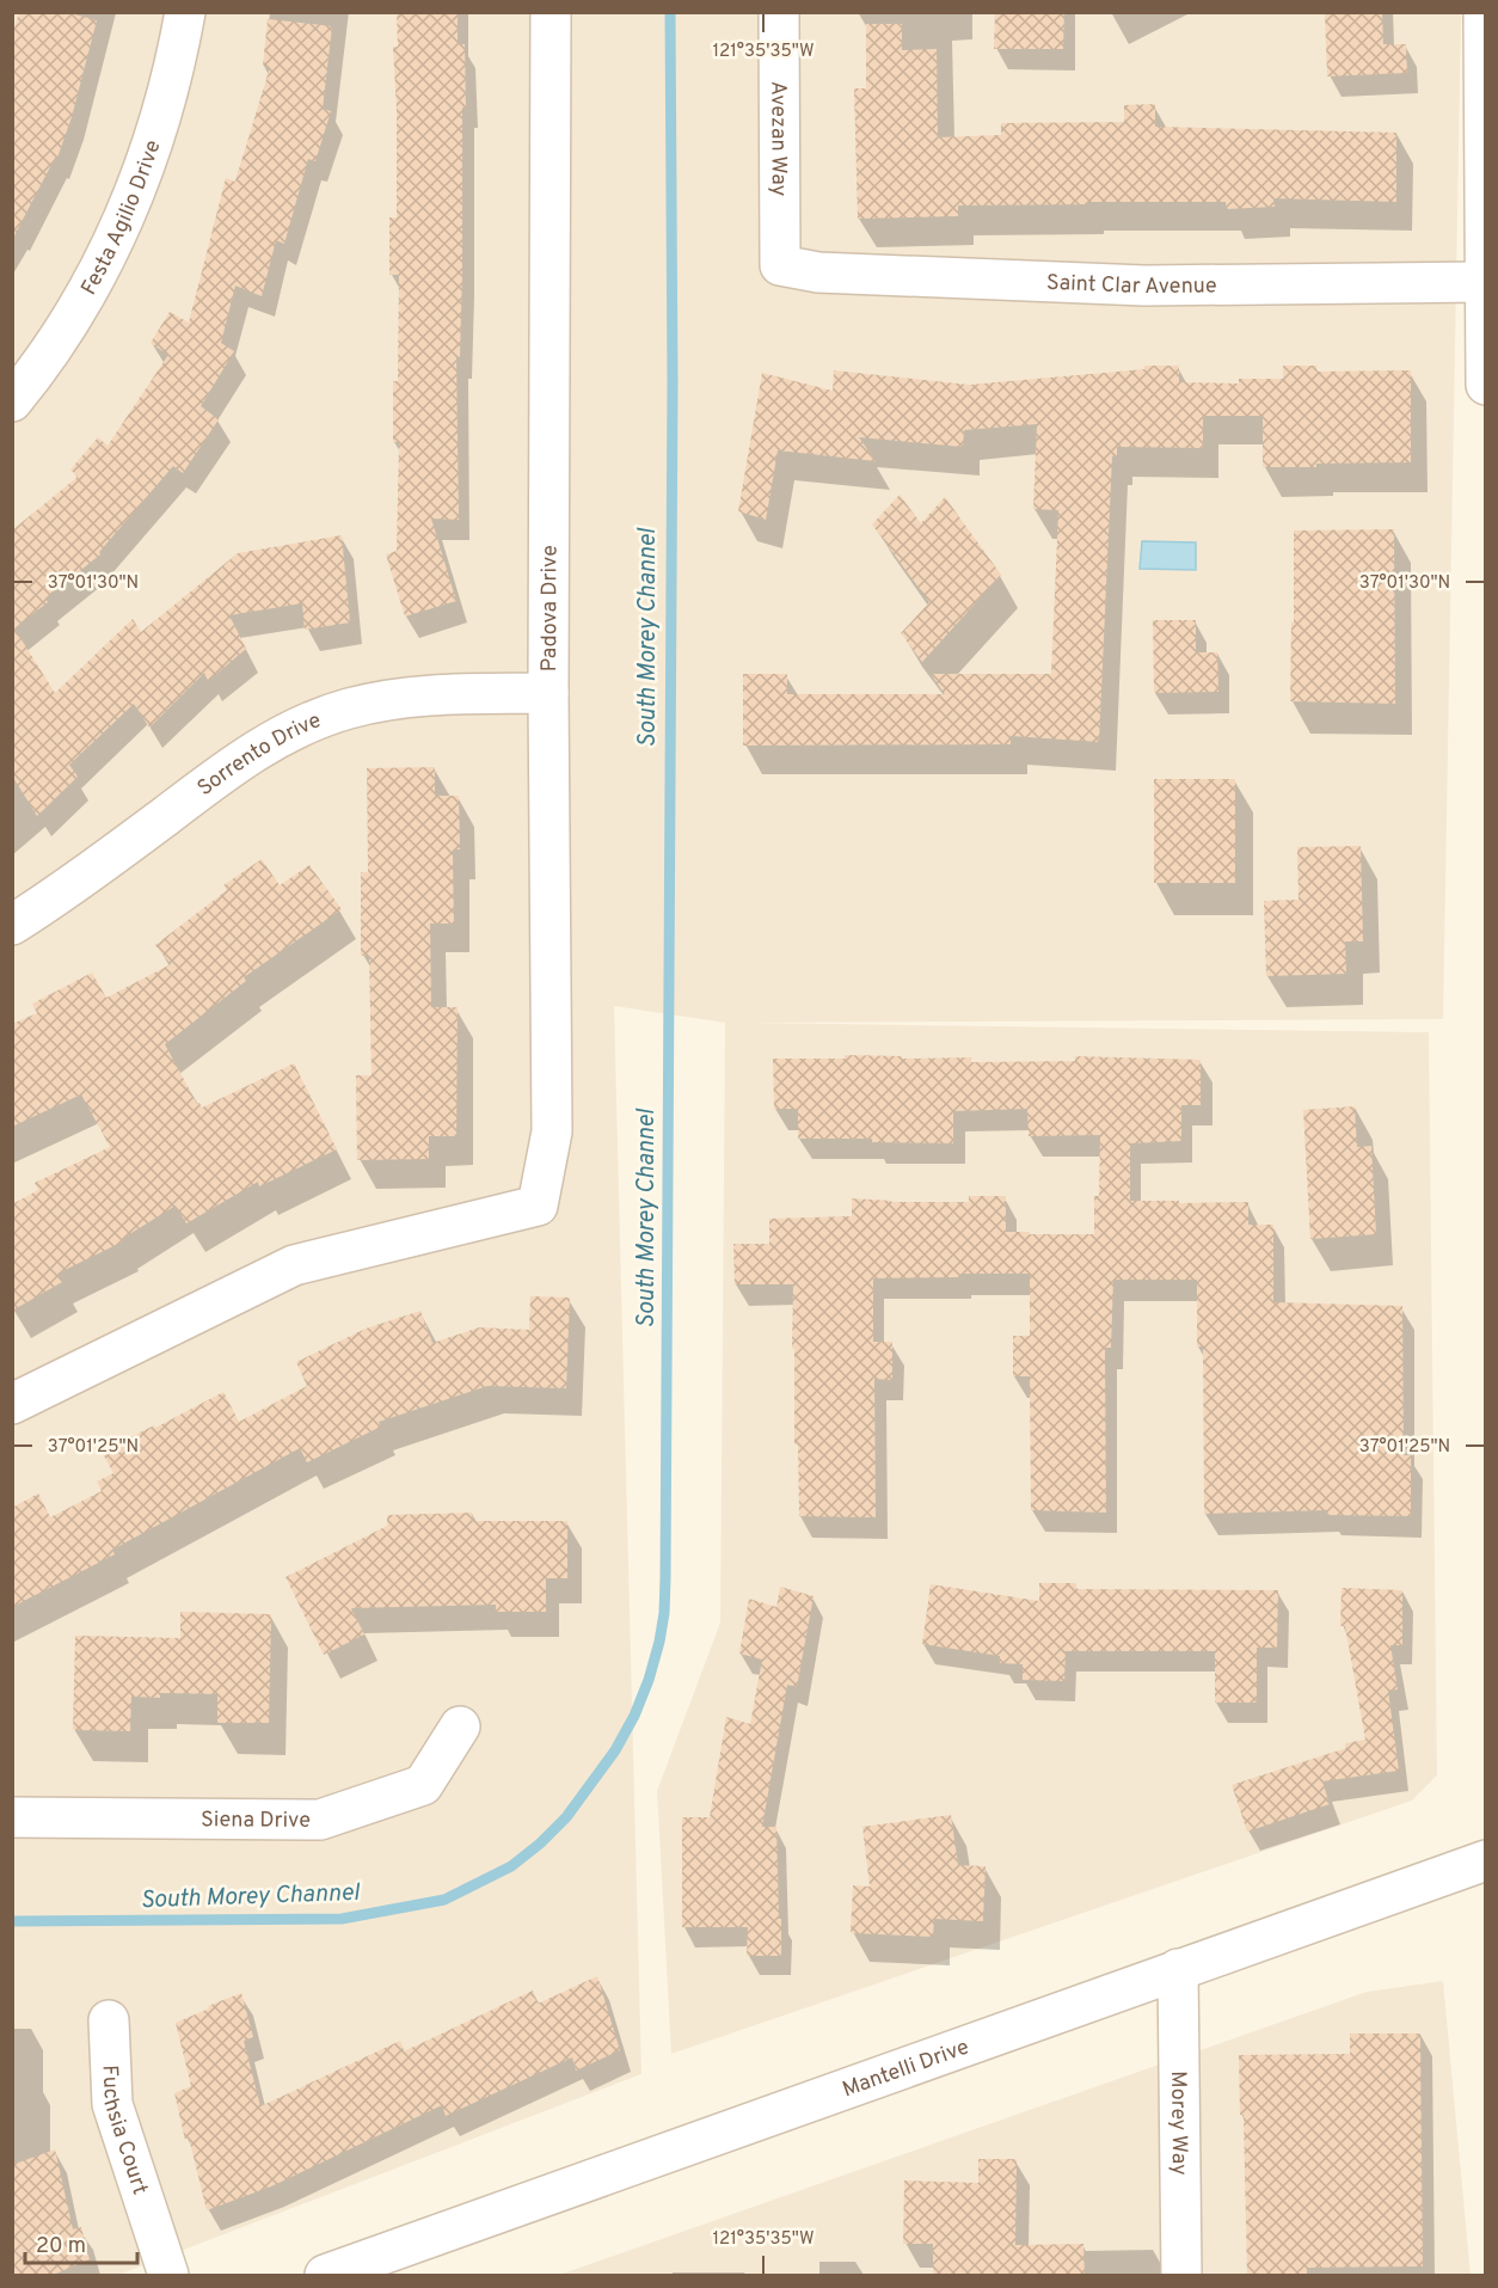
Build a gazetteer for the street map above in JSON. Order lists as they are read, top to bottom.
{
  "streets": {
    "street": [
      "Avezan Way",
      "Festa Agilio Drive",
      "Saint Clar Avenue",
      "Padova Drive",
      "Sorrento Drive",
      "Siena Drive",
      "Mantelli Drive",
      "Morey Way",
      "Fuchsia Court"
    ]
  },
  "crossings": [
    ["Avezan Way", "Saint Clar Avenue"],
    ["Padova Drive", "Sorrento Drive"],
    ["Mantelli Drive", "Morey Way"]
  ],
  "water": ["South Morey Channel"],
  "scale_bar": "20 m",
  "coordinates": ["121°35'35\"W", "37°01'30\"N", "37°01'25\"N"]
}
